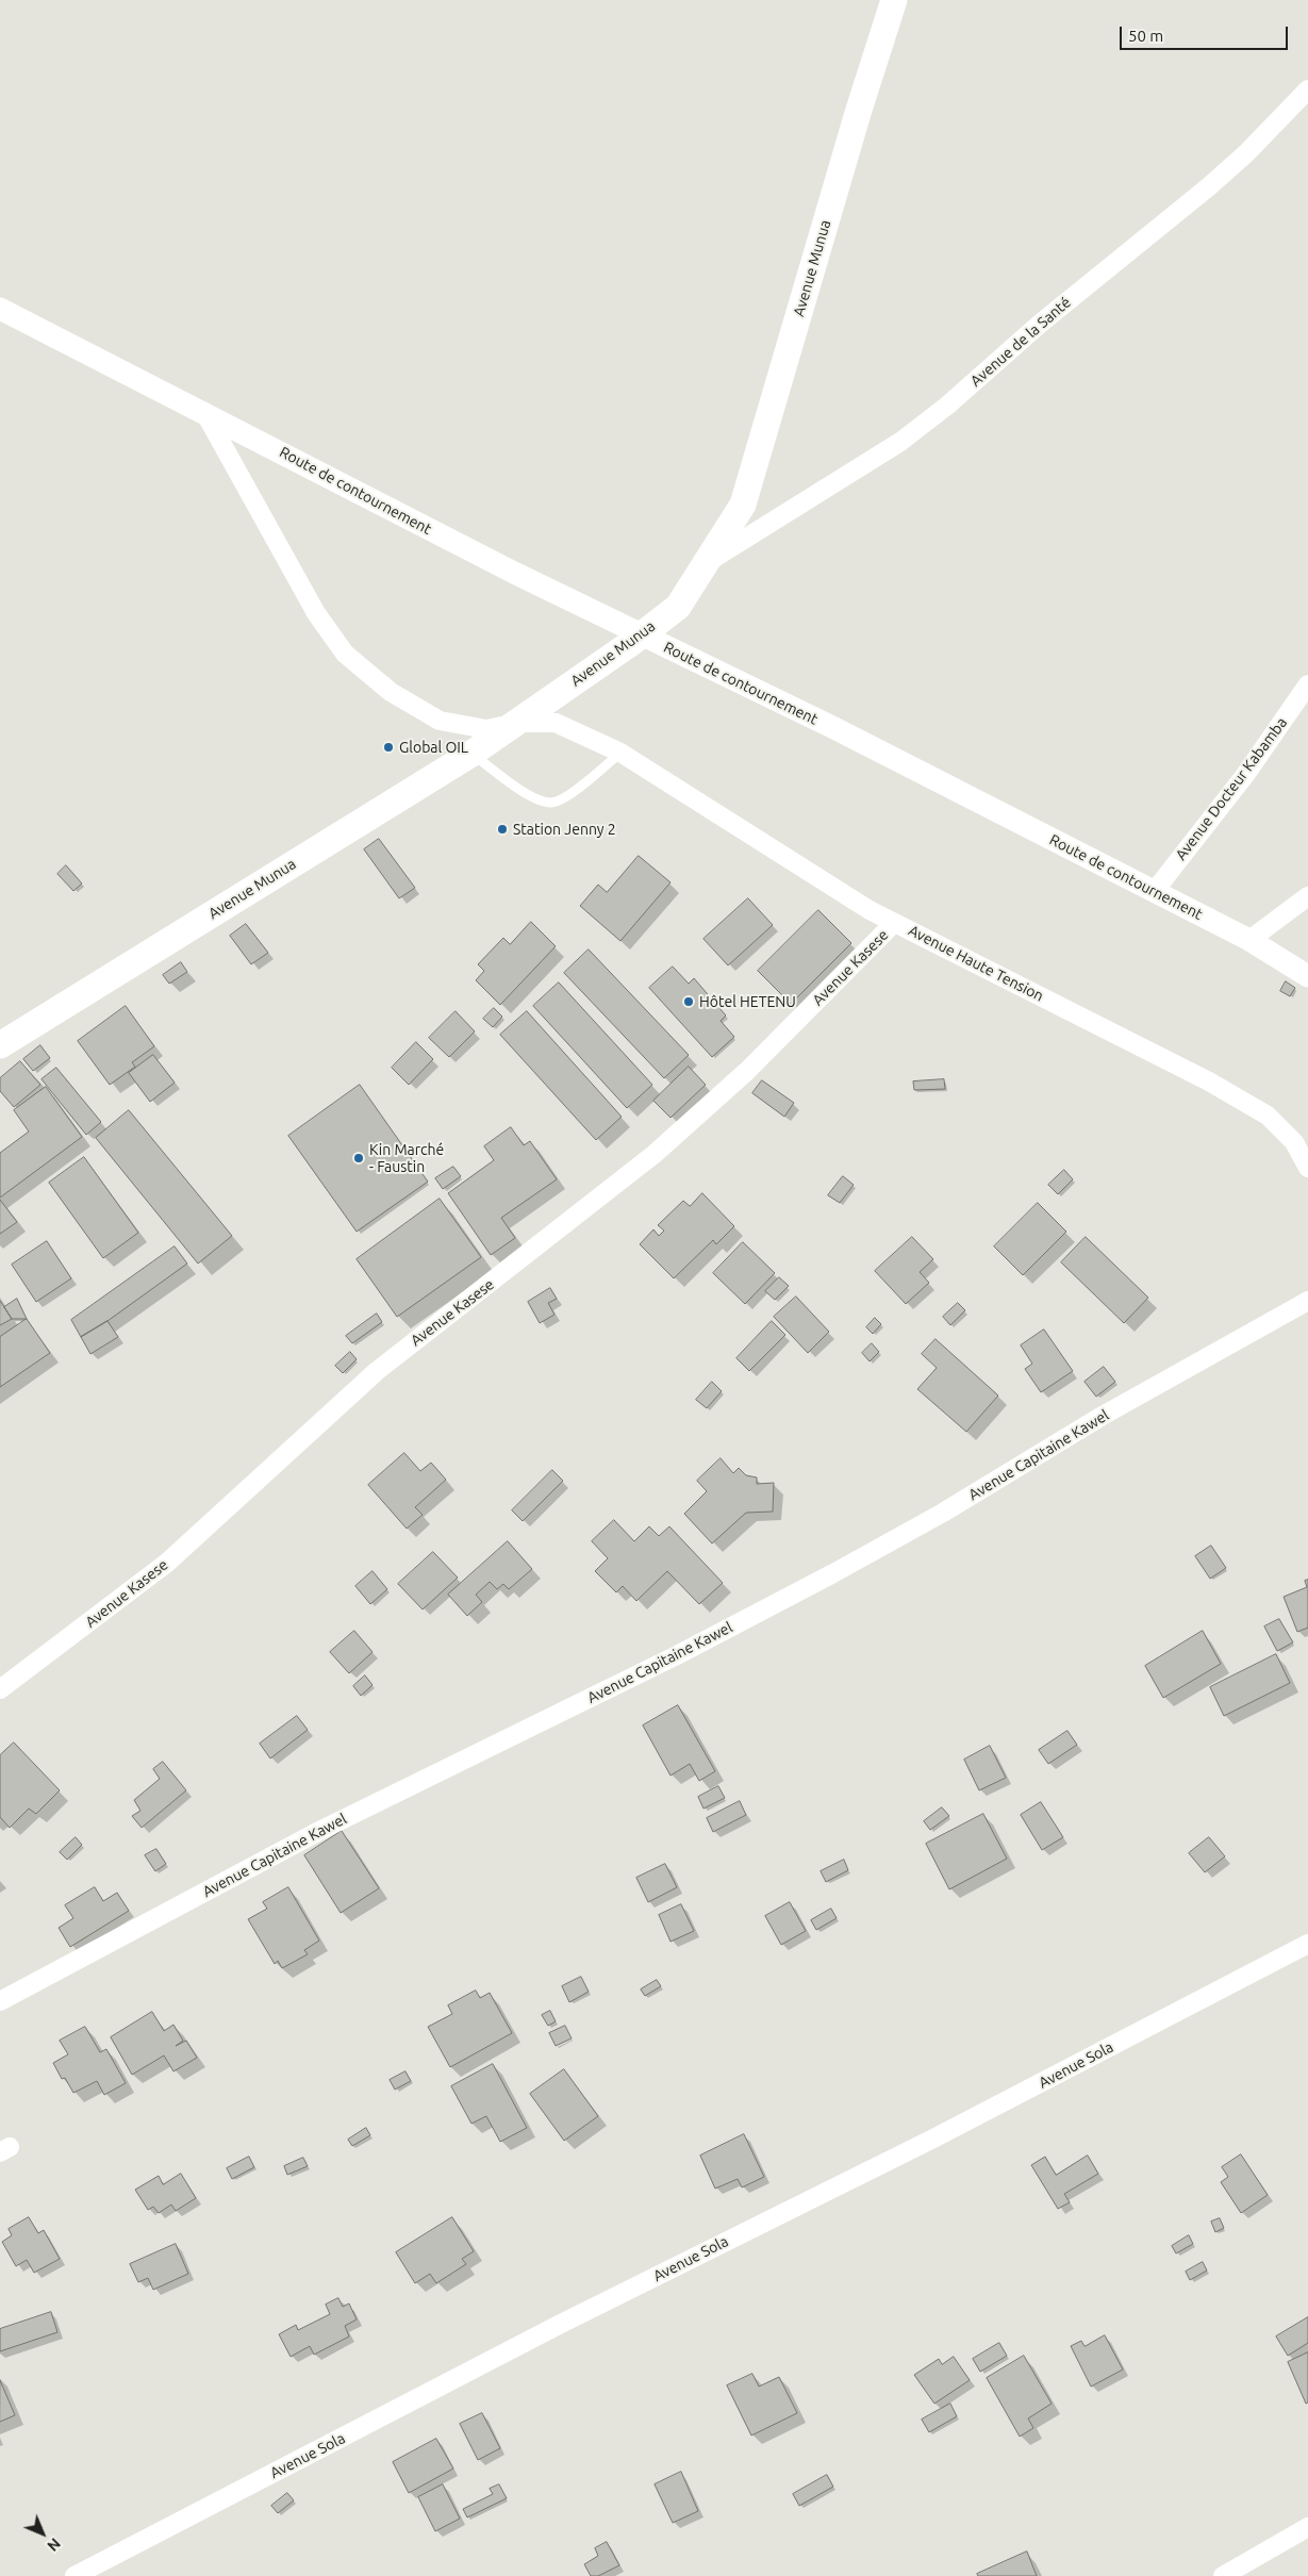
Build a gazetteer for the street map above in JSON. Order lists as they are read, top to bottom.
{
  "streets": {
    "main road": ["Avenue Munua"],
    "street": [
      "Avenue de la Santé",
      "Route de contournement",
      "Avenue Docteur Kabamba",
      "Avenue Haute Tension",
      "Avenue Kasese",
      "Avenue Capitaine Kawel",
      "Avenue Sola"
    ]
  },
  "crossings": [
    ["Avenue Munua", "Avenue de la Santé"],
    ["Avenue Munua", "Route de contournement"],
    ["Avenue Munua", "Avenue Haute Tension"],
    ["Route de contournement", "Avenue Docteur Kabamba"],
    ["Route de contournement", "Avenue Haute Tension"],
    ["Avenue Haute Tension", "Avenue Kasese"]
  ],
  "places": [
    "Global OIL",
    "Station Jenny 2",
    "Hôtel HETENU",
    "Kin Marché - Faustin"
  ],
  "scale_bar": "50 m",
  "north": "bottom right"
}
